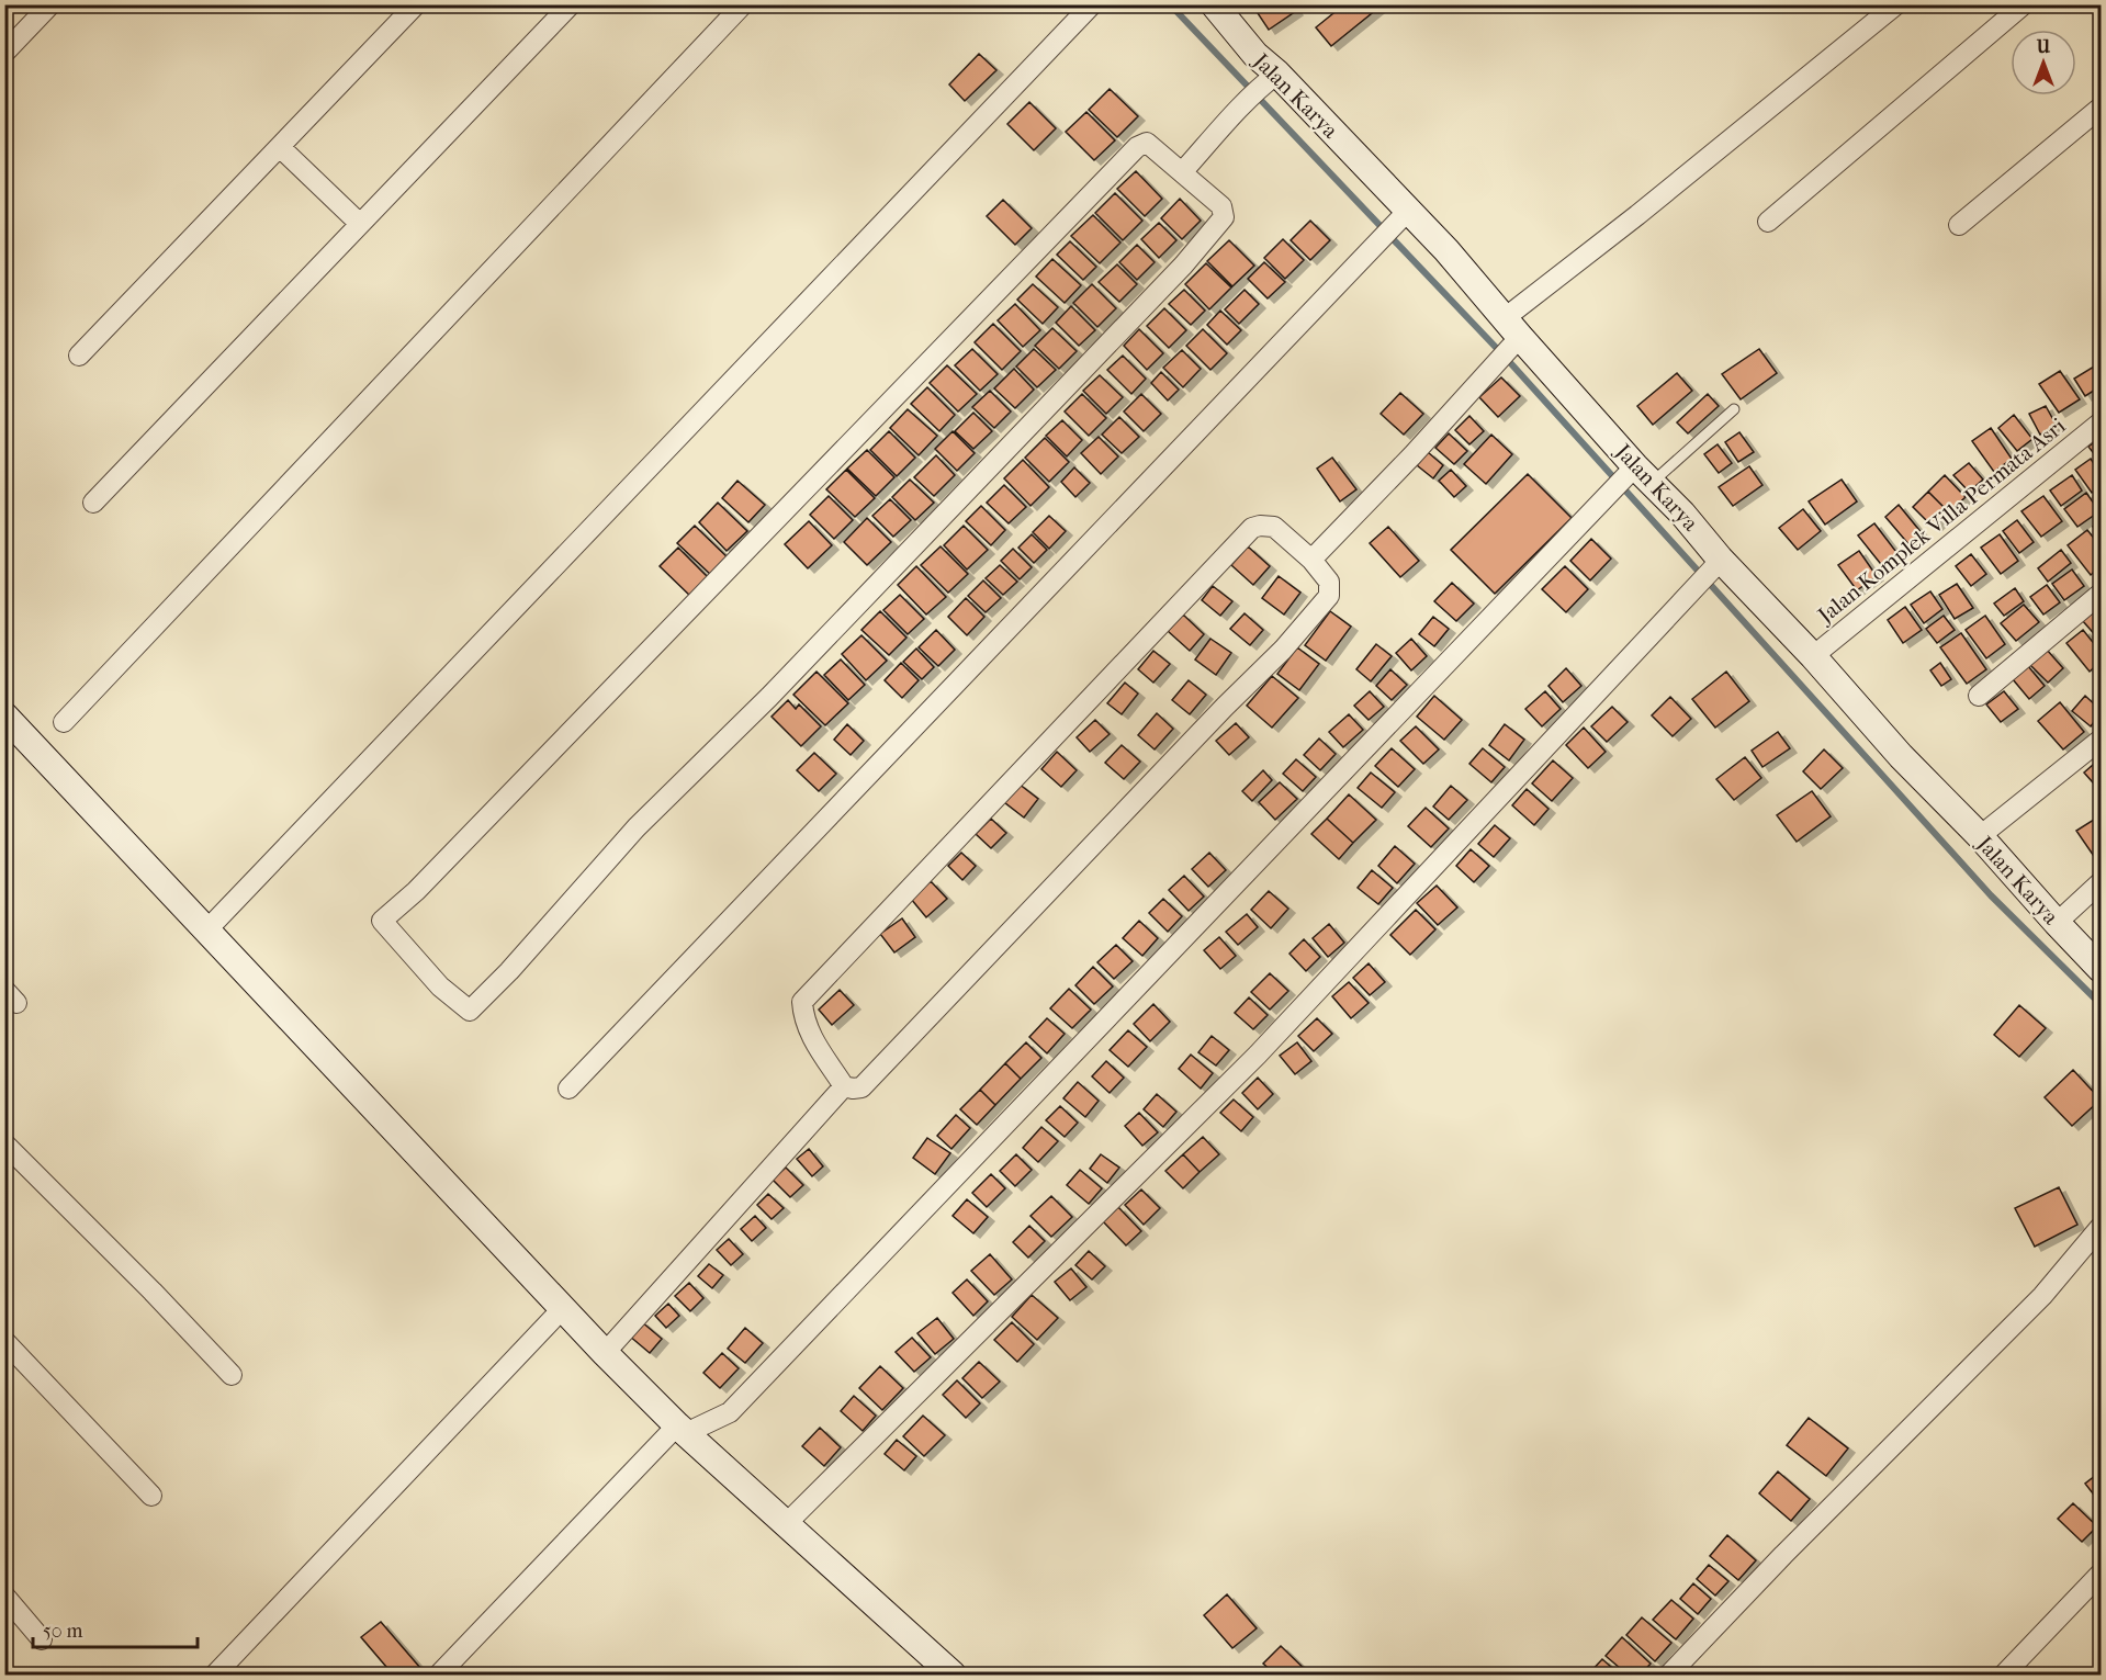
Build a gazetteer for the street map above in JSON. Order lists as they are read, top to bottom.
{
  "streets": {
    "street": ["Jalan Karya", "Jalan Komplek Villa Permata Asri"]
  },
  "crossings": [
    ["Jalan Karya", "Jalan Komplek Villa Permata Asri"]
  ],
  "scale_bar": "50 m",
  "north": "top"
}
